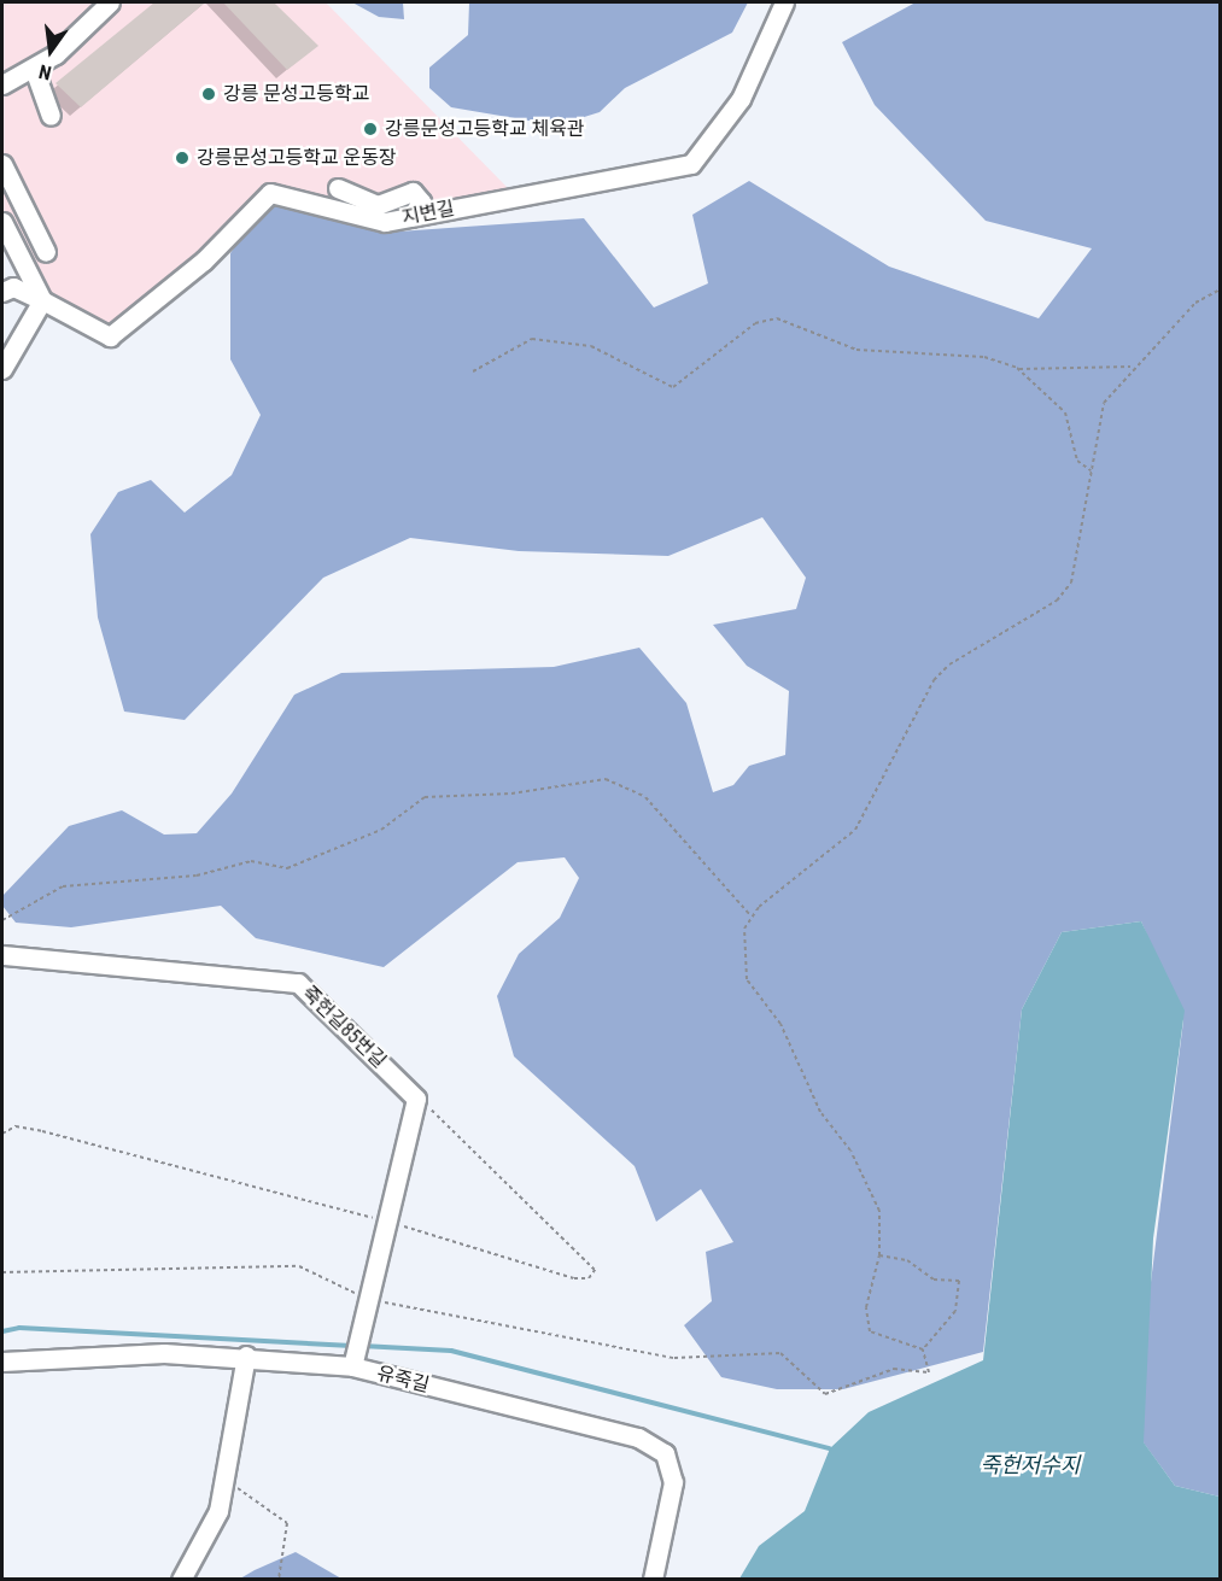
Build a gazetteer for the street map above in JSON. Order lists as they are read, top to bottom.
{
  "streets": {
    "street": ["지변길", "죽헌길85번길", "유죽길"]
  },
  "water": ["죽헌저수지"],
  "places": ["강릉 문성고등학교", "강릉문성고등학교 체육관", "강릉문성고등학교 운동장"],
  "north": "bottom"
}
